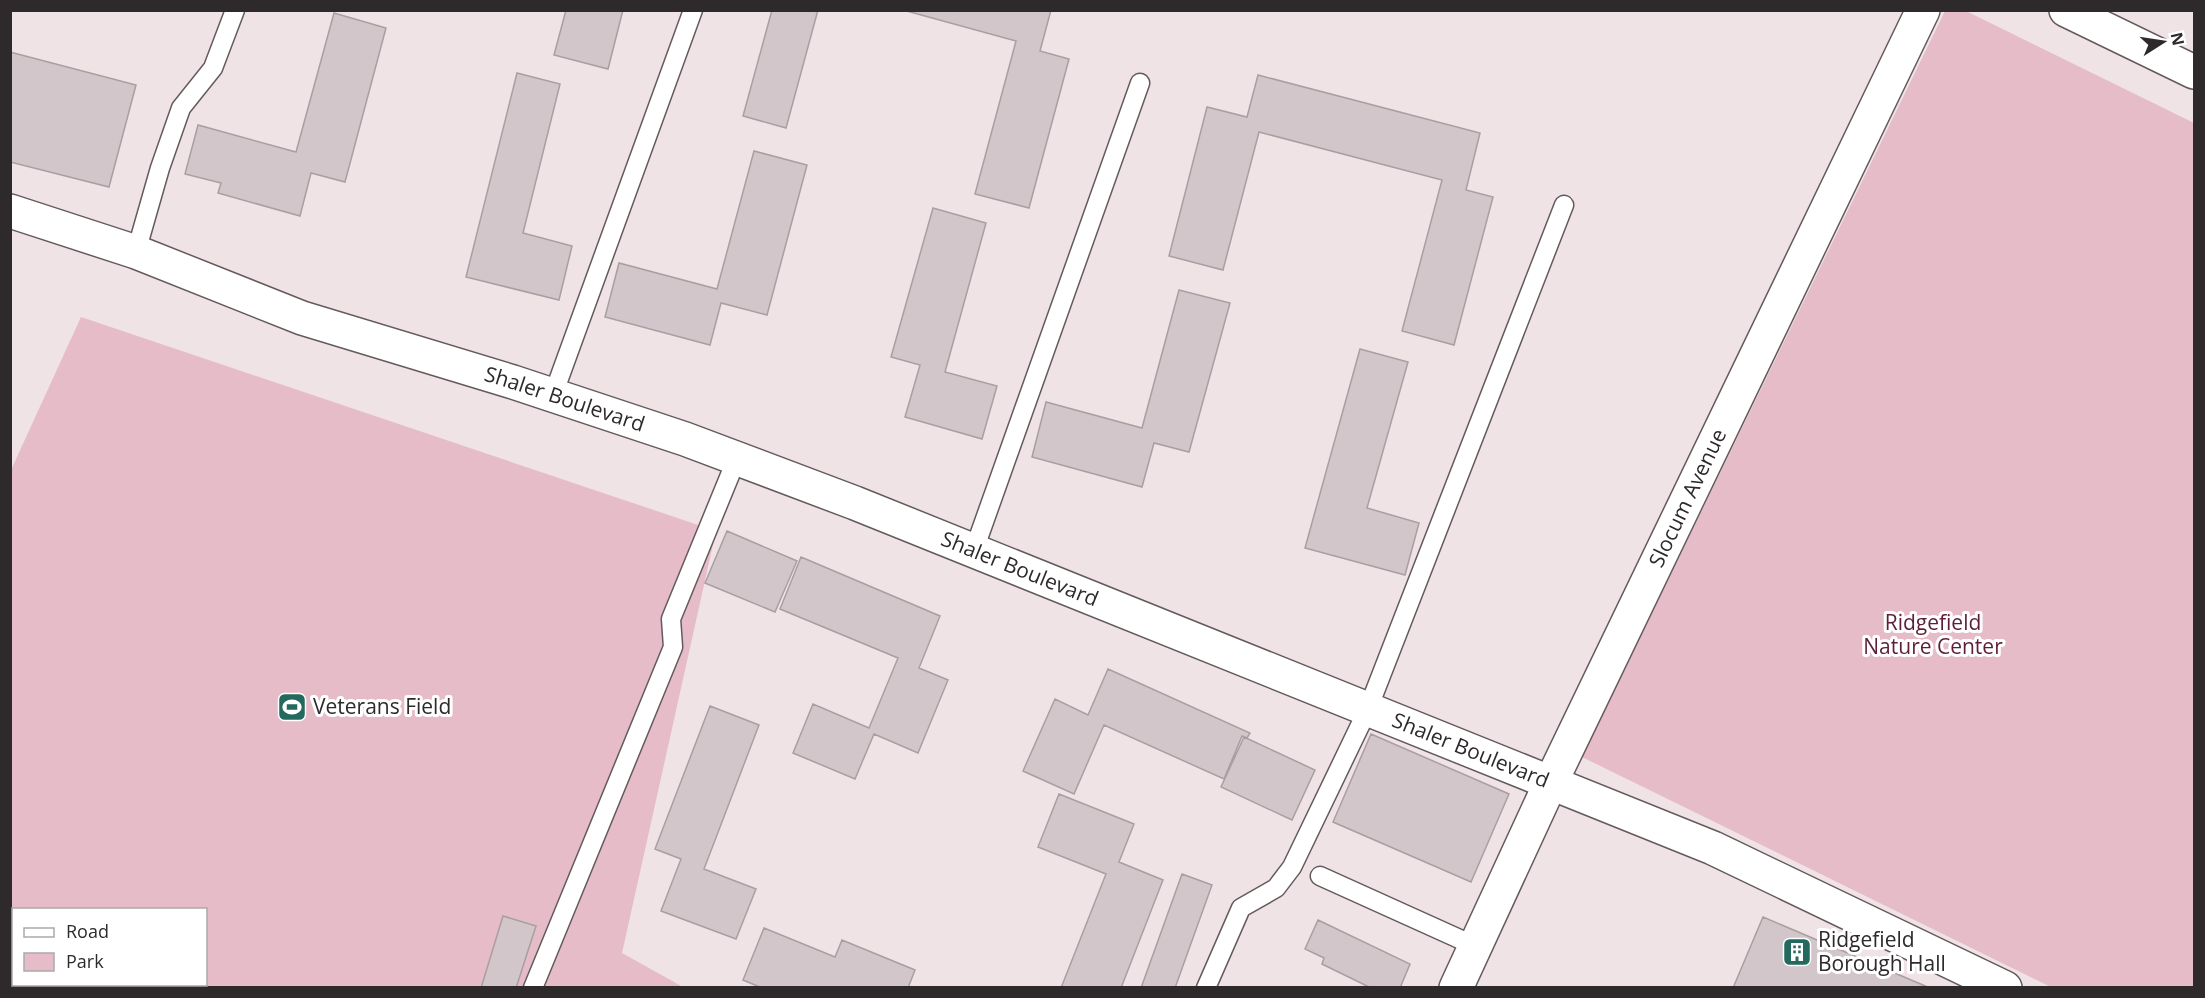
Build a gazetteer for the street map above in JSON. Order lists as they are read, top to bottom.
{
  "streets": {
    "street": ["Shaler Boulevard", "Slocum Avenue"]
  },
  "crossings": [
    ["Shaler Boulevard", "Slocum Avenue"]
  ],
  "parks": ["Ridgefield Nature Center"],
  "places": {
    "sports": ["Veterans Field"],
    "building": ["Ridgefield Borough Hall"]
  },
  "legend": ["Road", "Park"],
  "north": "right"
}
